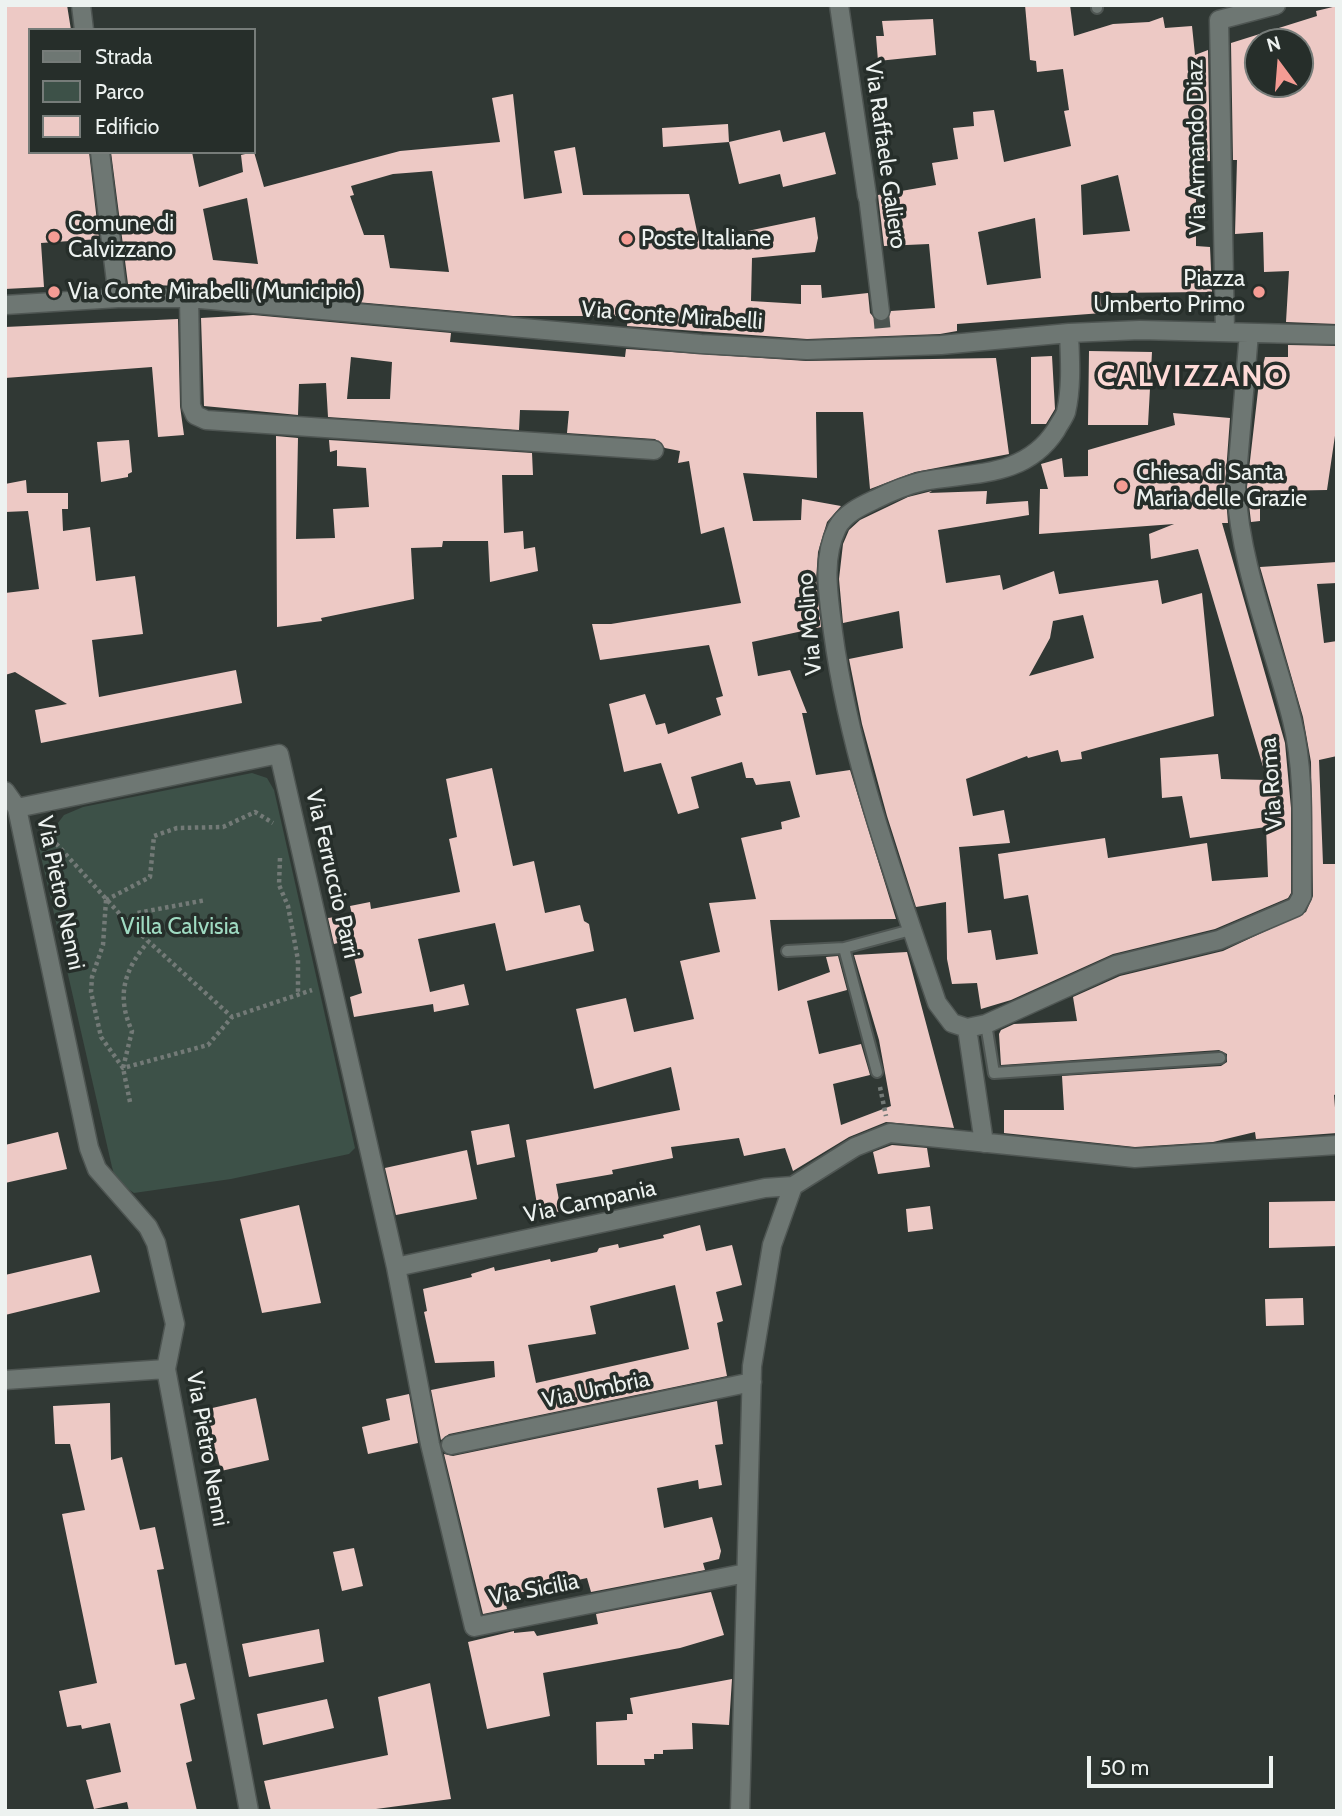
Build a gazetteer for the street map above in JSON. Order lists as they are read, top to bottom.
{
  "streets": {
    "street": [
      "Via Armando Diaz",
      "Via Raffaele Galiero",
      "Via Conte Mirabelli",
      "Via Molino",
      "Via Roma",
      "Via Ferruccio Parri",
      "Via Pietro Nenni",
      "Via Campania",
      "Via Umbria",
      "Via Sicilia"
    ]
  },
  "crossings": [
    ["Via Armando Diaz", "Via Conte Mirabelli"],
    ["Via Conte Mirabelli", "Via Molino"],
    ["Via Conte Mirabelli", "Via Roma"],
    ["Via Molino", "Via Roma"],
    ["Via Ferruccio Parri", "Via Pietro Nenni"],
    ["Via Ferruccio Parri", "Via Campania"],
    ["Via Ferruccio Parri", "Via Sicilia"]
  ],
  "districts": ["CALVIZZANO"],
  "parks": ["Villa Calvisia"],
  "places": [
    "Comune di Calvizzano",
    "Poste Italiane",
    "Via Conte Mirabelli (Municipio)",
    "Piazza Umberto Primo",
    "Chiesa di Santa Maria delle Grazie"
  ],
  "legend": ["Strada", "Parco", "Edificio"],
  "scale_bar": "50 m",
  "north": "top"
}
